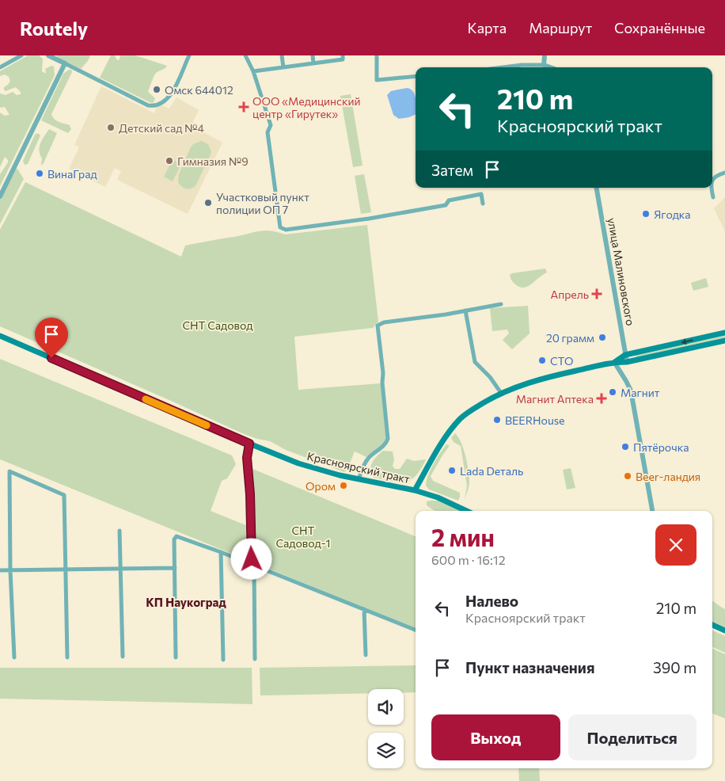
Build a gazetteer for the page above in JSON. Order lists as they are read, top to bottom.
{
  "streets": {
    "main road": ["Красноярский тракт"],
    "street": ["улица Малиновского"]
  },
  "districts": ["КП Наукоград"],
  "parks": ["СНТ Садовод", "СНТ Садовод-1"],
  "places": {
    "other": [
      "Омск 644012",
      "Детский сад №4",
      "Гимназия №9",
      "ВинаГрад",
      "Участковый пункт полиции ОП 7",
      "Ягодка",
      "20 грамм",
      "СТО",
      "Магнит",
      "BEERHouse",
      "Пятёрочка",
      "Lada Dеталь",
      "Beer-ландия",
      "Ором"
    ],
    "health": ["ООО «Медицинский центр «Гирутек»", "Апрель", "Магнит Аптека"]
  },
  "page": {
    "header": "Routely",
    "nav": ["Карта", "Маршрут", "Сохранённые"],
    "turn": ["210 m", "Красноярский тракт"],
    "then": "Затем",
    "heading": ["2 мин", "600 m · 16:12"],
    "list": [
      {
        "name": "Налево",
        "note": "Красноярский тракт",
        "value": "210 m"
      },
      {
        "name": "Пункт назначения",
        "value": "390 m"
      }
    ],
    "buttons": ["Выход", "Поделиться"]
  }
}
